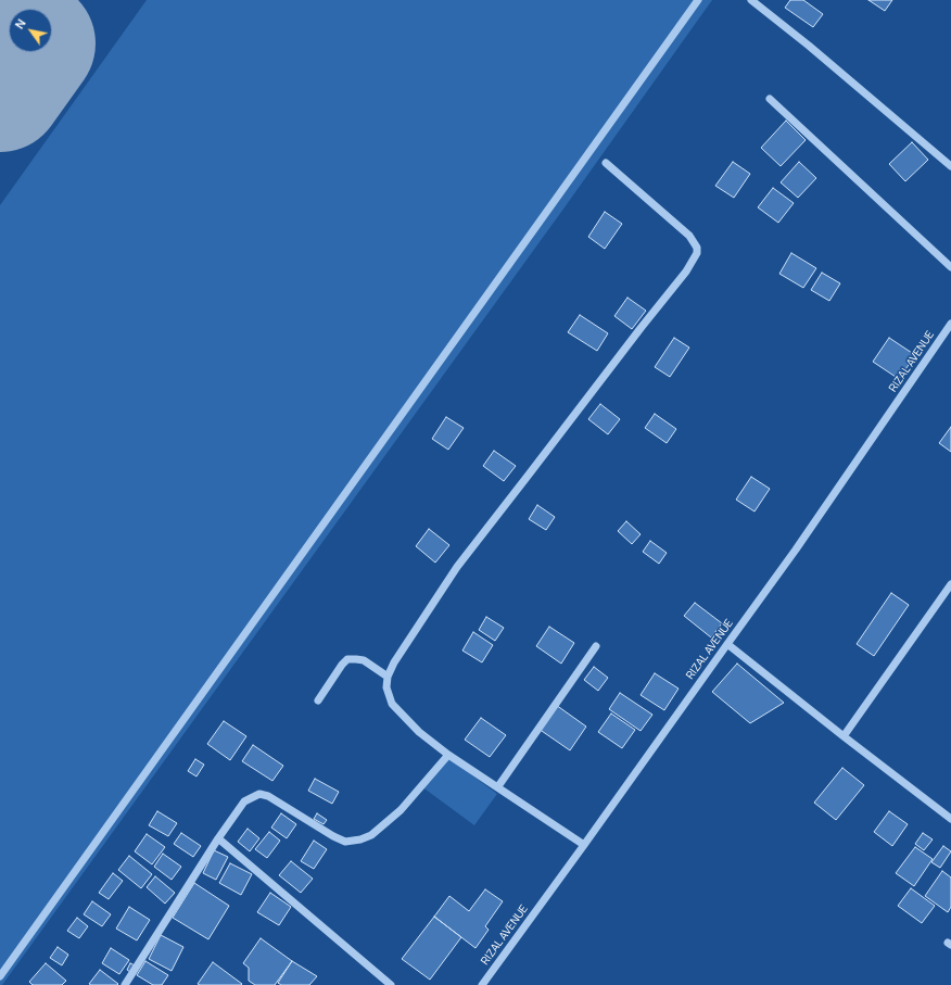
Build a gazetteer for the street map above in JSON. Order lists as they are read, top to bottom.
{
  "streets": {
    "street": ["RIZAL AVENUE"]
  },
  "north": "top left"
}
